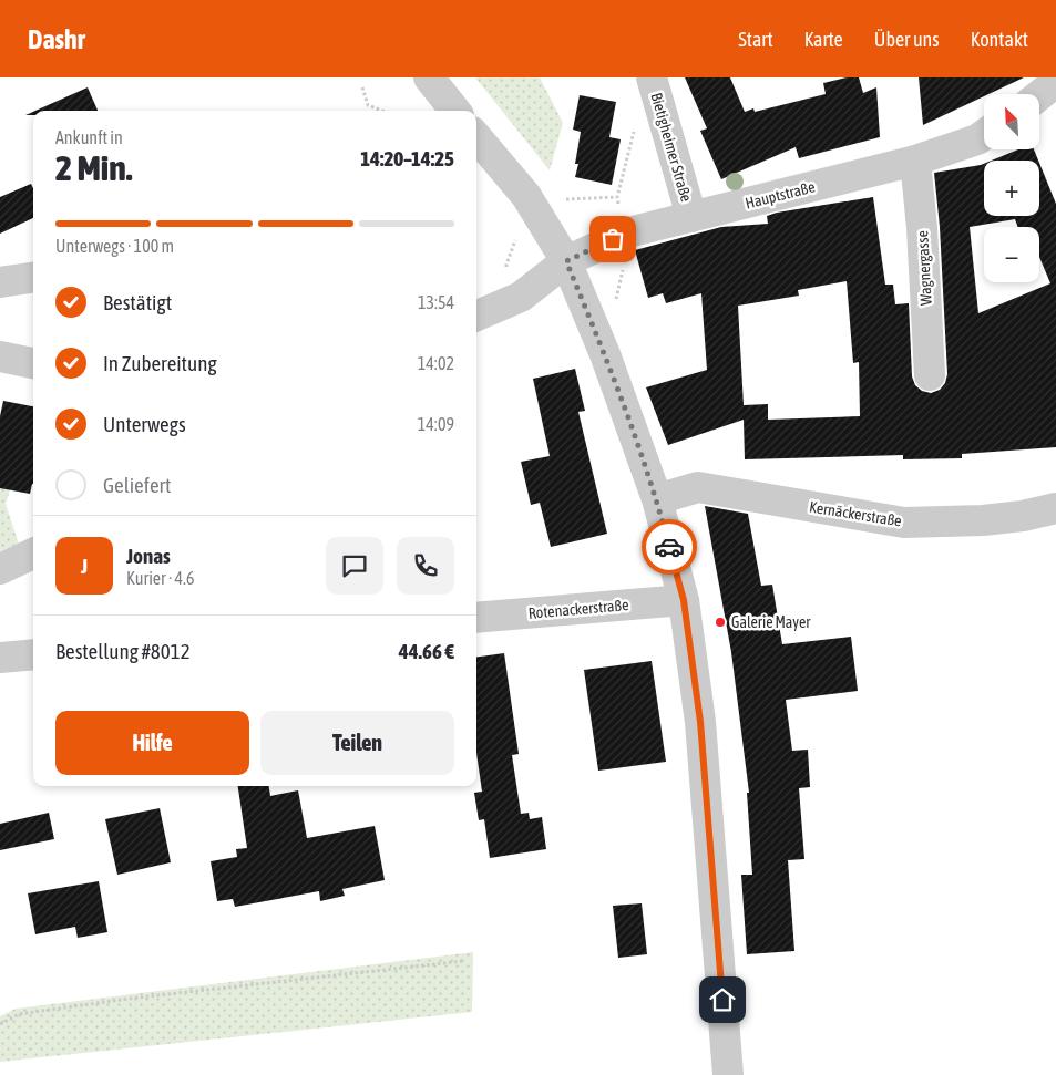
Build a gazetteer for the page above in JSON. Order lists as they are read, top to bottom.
{
  "streets": {
    "street": [
      "Bietigheimer Straße",
      "Hauptstraße",
      "Wagnergasse",
      "Kernäckerstraße",
      "Rotenackerstraße"
    ]
  },
  "crossings": [
    ["Bietigheimer Straße", "Hauptstraße"],
    ["Hauptstraße", "Wagnergasse"]
  ],
  "places": ["Galerie Mayer"],
  "north": "top left",
  "page": {
    "header": "Dashr",
    "nav": [
      "Start",
      "Karte",
      "Über uns",
      "Kontakt"
    ],
    "map_buttons": ["+", "−"],
    "heading": ["2 Min.", "Ankunft in", "14:20–14:25"],
    "panel": [
      "Jonas",
      "Kurier · 4.6",
      "Bestellung #8012",
      "44.66 €"
    ],
    "bar": "Unterwegs · 100 m",
    "list": [
      ["Bestätigt", "13:54"],
      ["In Zubereitung", "14:02"],
      ["Unterwegs", "14:09"],
      "Geliefert"
    ],
    "round": "J",
    "buttons": ["Hilfe", "Teilen"]
  }
}
